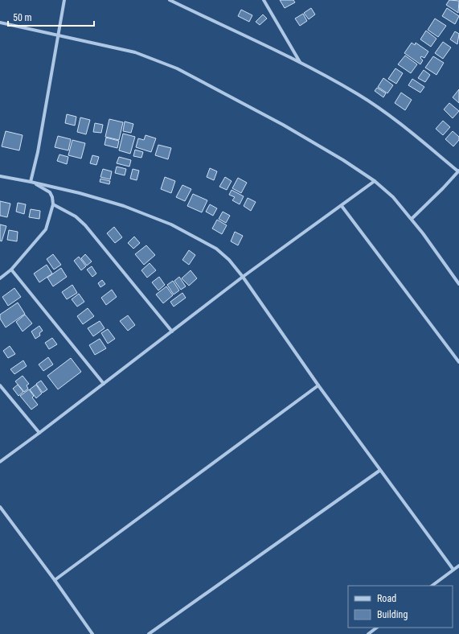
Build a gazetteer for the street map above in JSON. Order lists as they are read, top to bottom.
{
  "legend": ["Road", "Building"],
  "scale_bar": "50 m"
}
